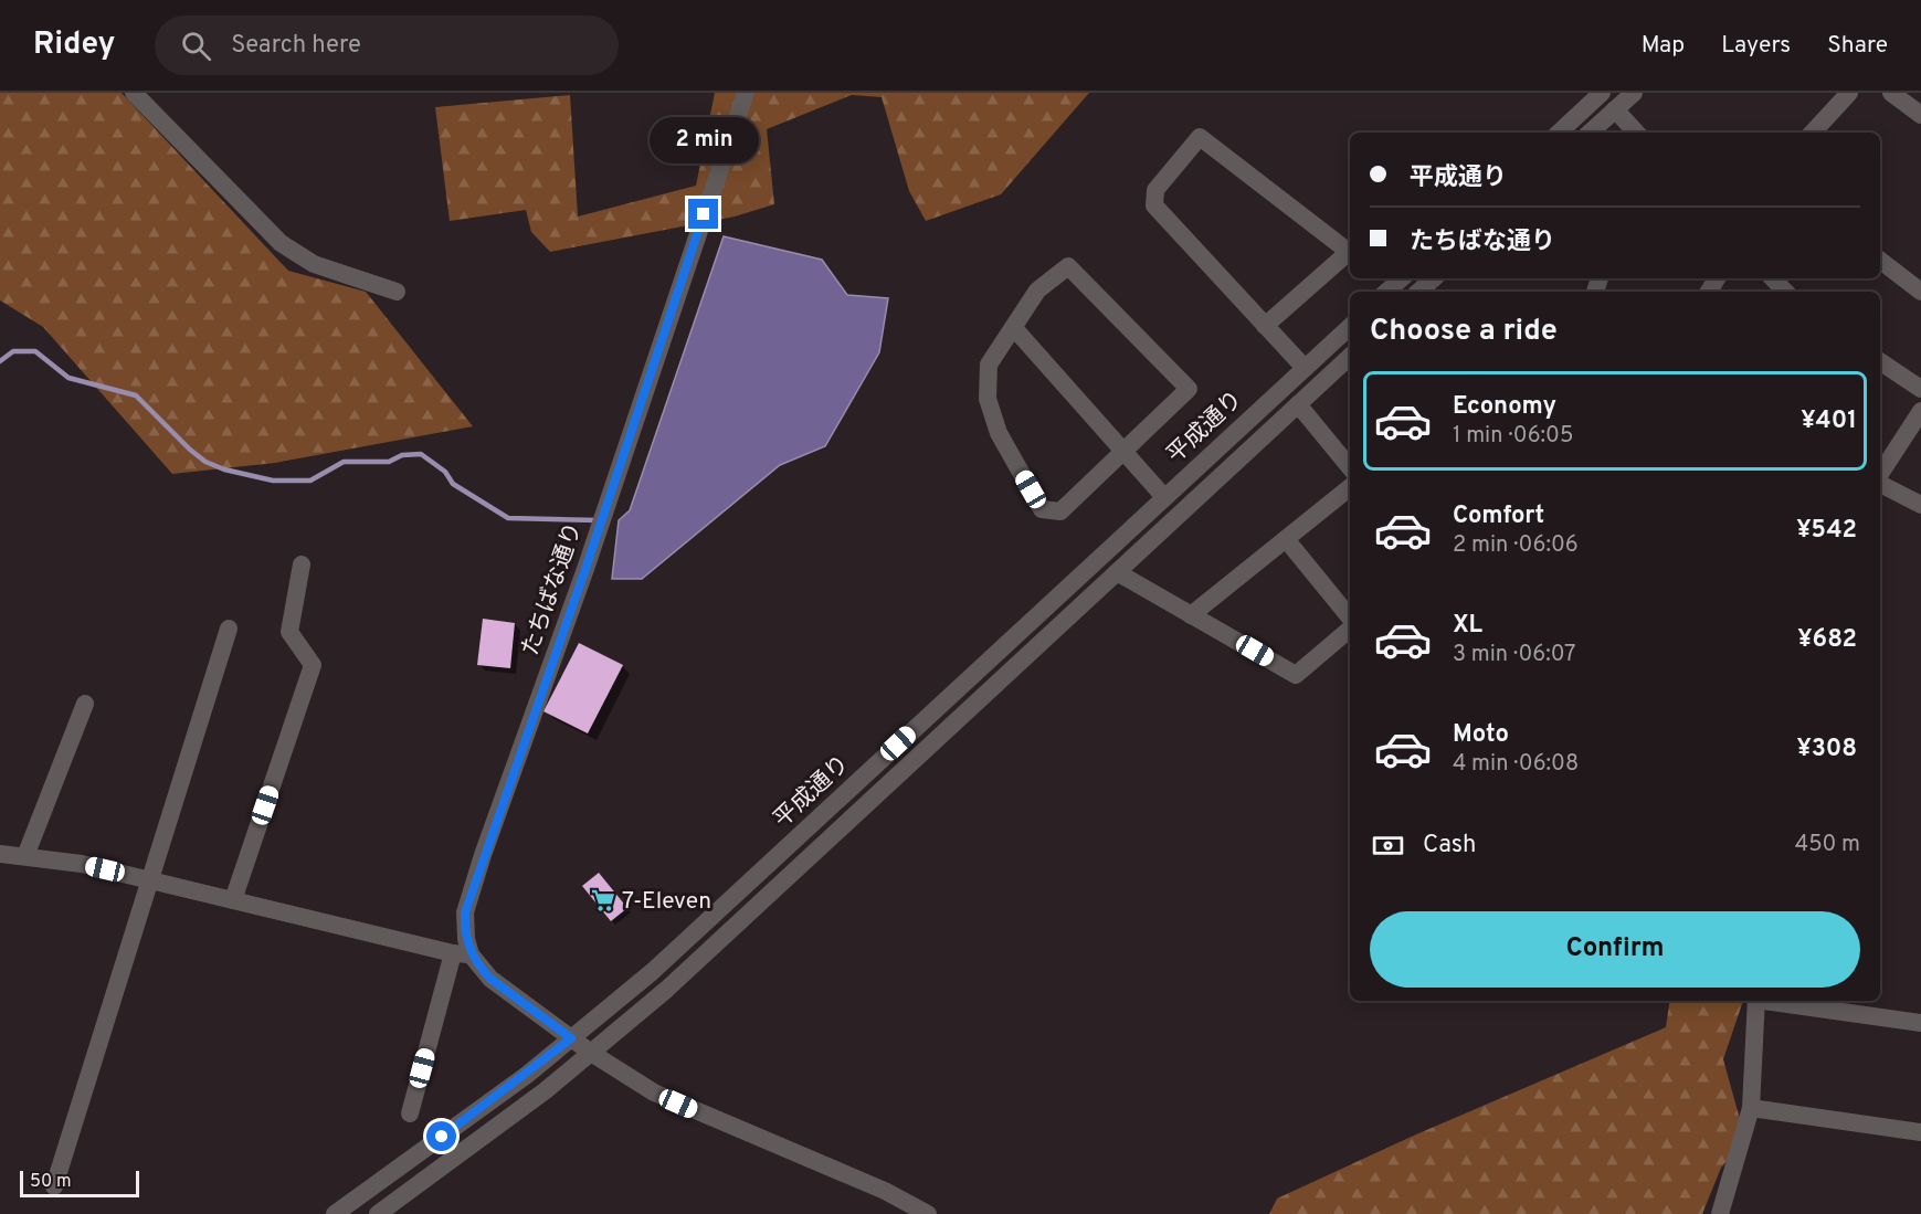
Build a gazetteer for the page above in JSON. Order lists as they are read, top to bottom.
{
  "streets": {
    "street": ["平成通り", "たちばな通り"]
  },
  "places": {
    "supermarket": ["7-Eleven"]
  },
  "scale_bar": "50 m",
  "page": {
    "header": "Ridey",
    "search": "Search here",
    "nav": ["Map", "Layers", "Share"],
    "bubble": "2 min",
    "banner": ["平成通り", "たちばな通り"],
    "heading": "Choose a ride",
    "list": [
      {
        "name": "Economy",
        "note": "1 min · 06:05",
        "value": "¥401"
      },
      {
        "name": "Comfort",
        "note": "2 min · 06:06",
        "value": "¥542"
      },
      {
        "name": "XL",
        "note": "3 min · 06:07",
        "value": "¥682"
      },
      {
        "name": "Moto",
        "note": "4 min · 06:08",
        "value": "¥308"
      }
    ],
    "pay": ["Cash", "450 m"],
    "buttons": "Confirm",
    "scale": "50 m"
  }
}
